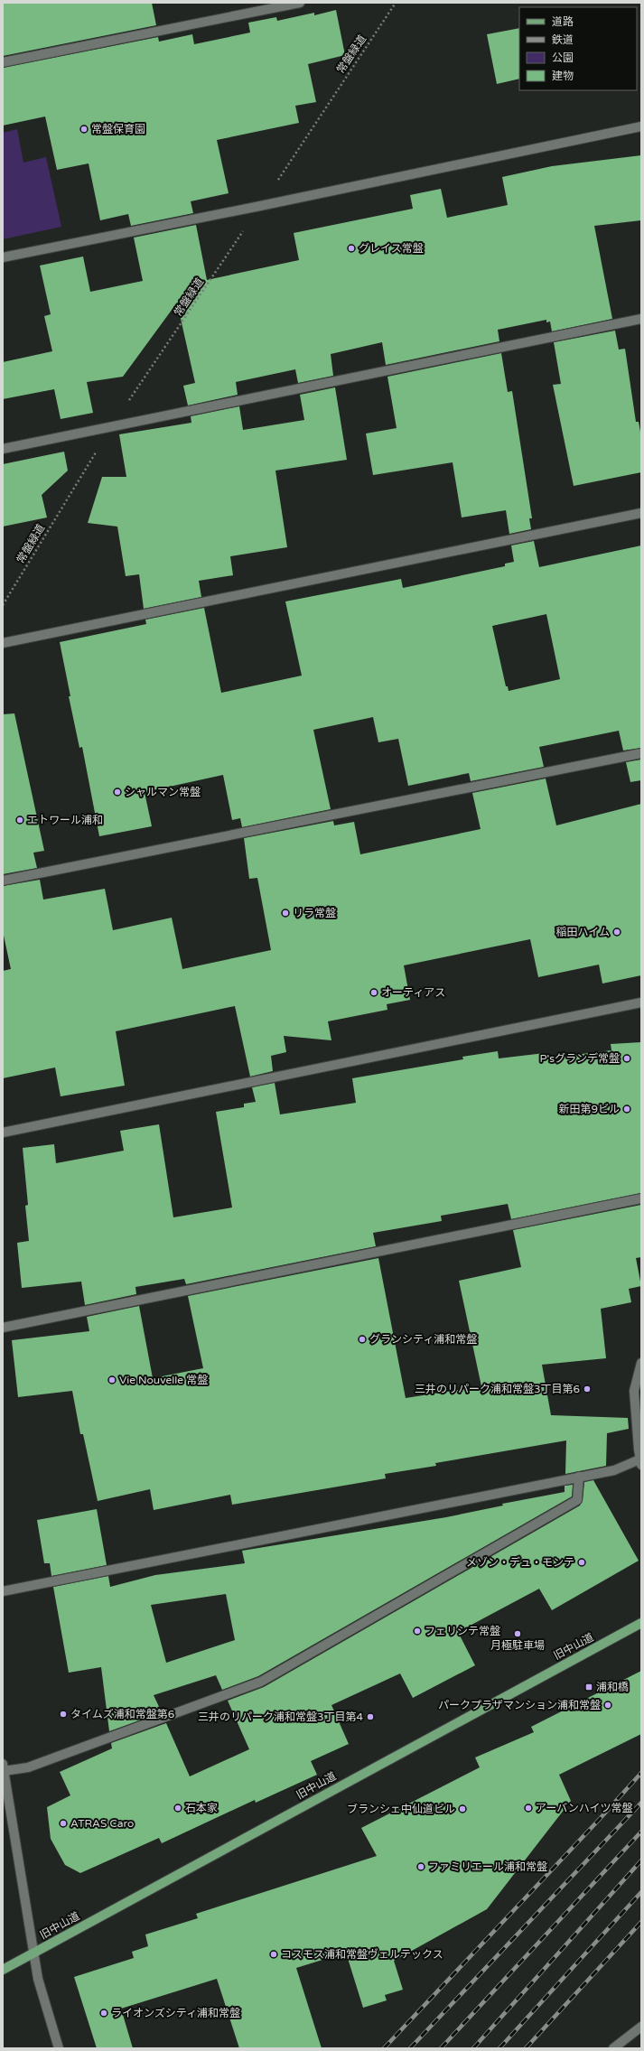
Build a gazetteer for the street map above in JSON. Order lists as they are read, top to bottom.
{
  "streets": {
    "main road": ["旧中山道"],
    "path": ["常盤緑道"]
  },
  "places": {
    "other": [
      "常盤保育園",
      "グレイス常盤",
      "シャルマン常盤",
      "エトワール浦和",
      "リラ常盤",
      "稲田ハイム",
      "オーティアス",
      "P'sグランデ常盤",
      "新田第9ビル",
      "グランシティ浦和常盤",
      "Vie Nouvelle 常盤",
      "三井のリパーク浦和常盤3丁目第6",
      "メゾン・デュ・モンテ",
      "フェリシテ常盤",
      "月極駐車場",
      "パークプラザマンション浦和常盤",
      "タイムズ浦和常盤第6",
      "三井のリパーク浦和常盤3丁目第4",
      "石本家",
      "アーバンハイツ常盤",
      "ブランシェ中仙道ビル",
      "ATRAS Caro",
      "ファミリエール浦和常盤",
      "コスモス浦和常盤ヴェルテックス",
      "ライオンズシティ浦和常盤"
    ],
    "transit": ["浦和橋"]
  },
  "legend": [
    "道路",
    "鉄道",
    "公園",
    "建物"
  ]
}
